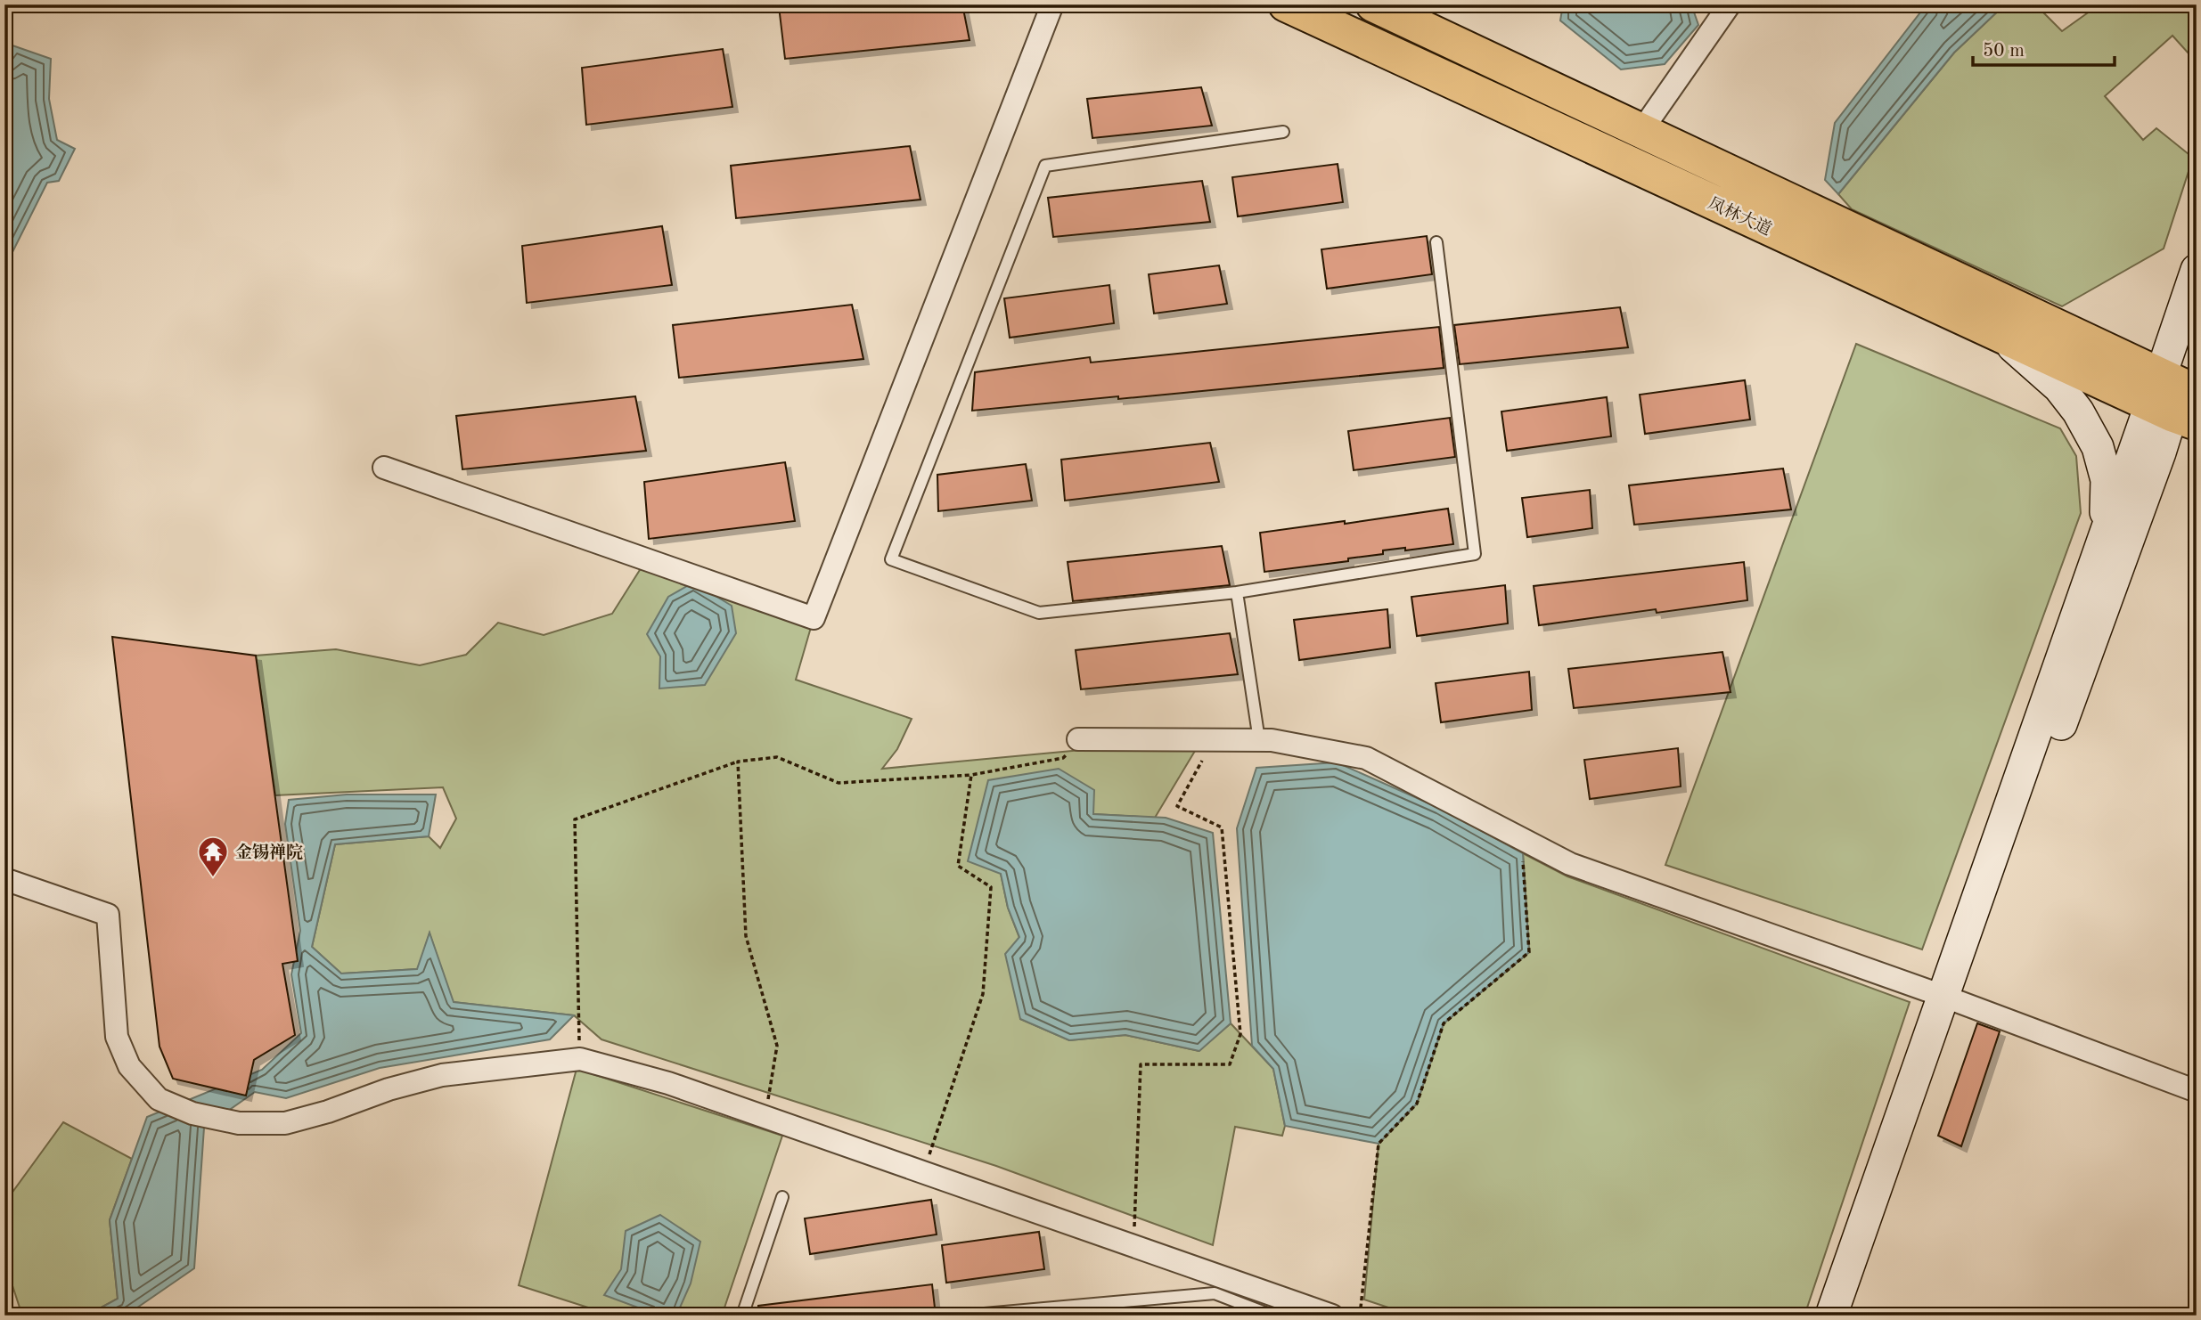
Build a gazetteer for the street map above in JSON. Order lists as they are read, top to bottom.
{
  "streets": {
    "main road": ["凤林大道"]
  },
  "places": {
    "temple": ["金锡禅院"]
  },
  "scale_bar": "50 m"
}
